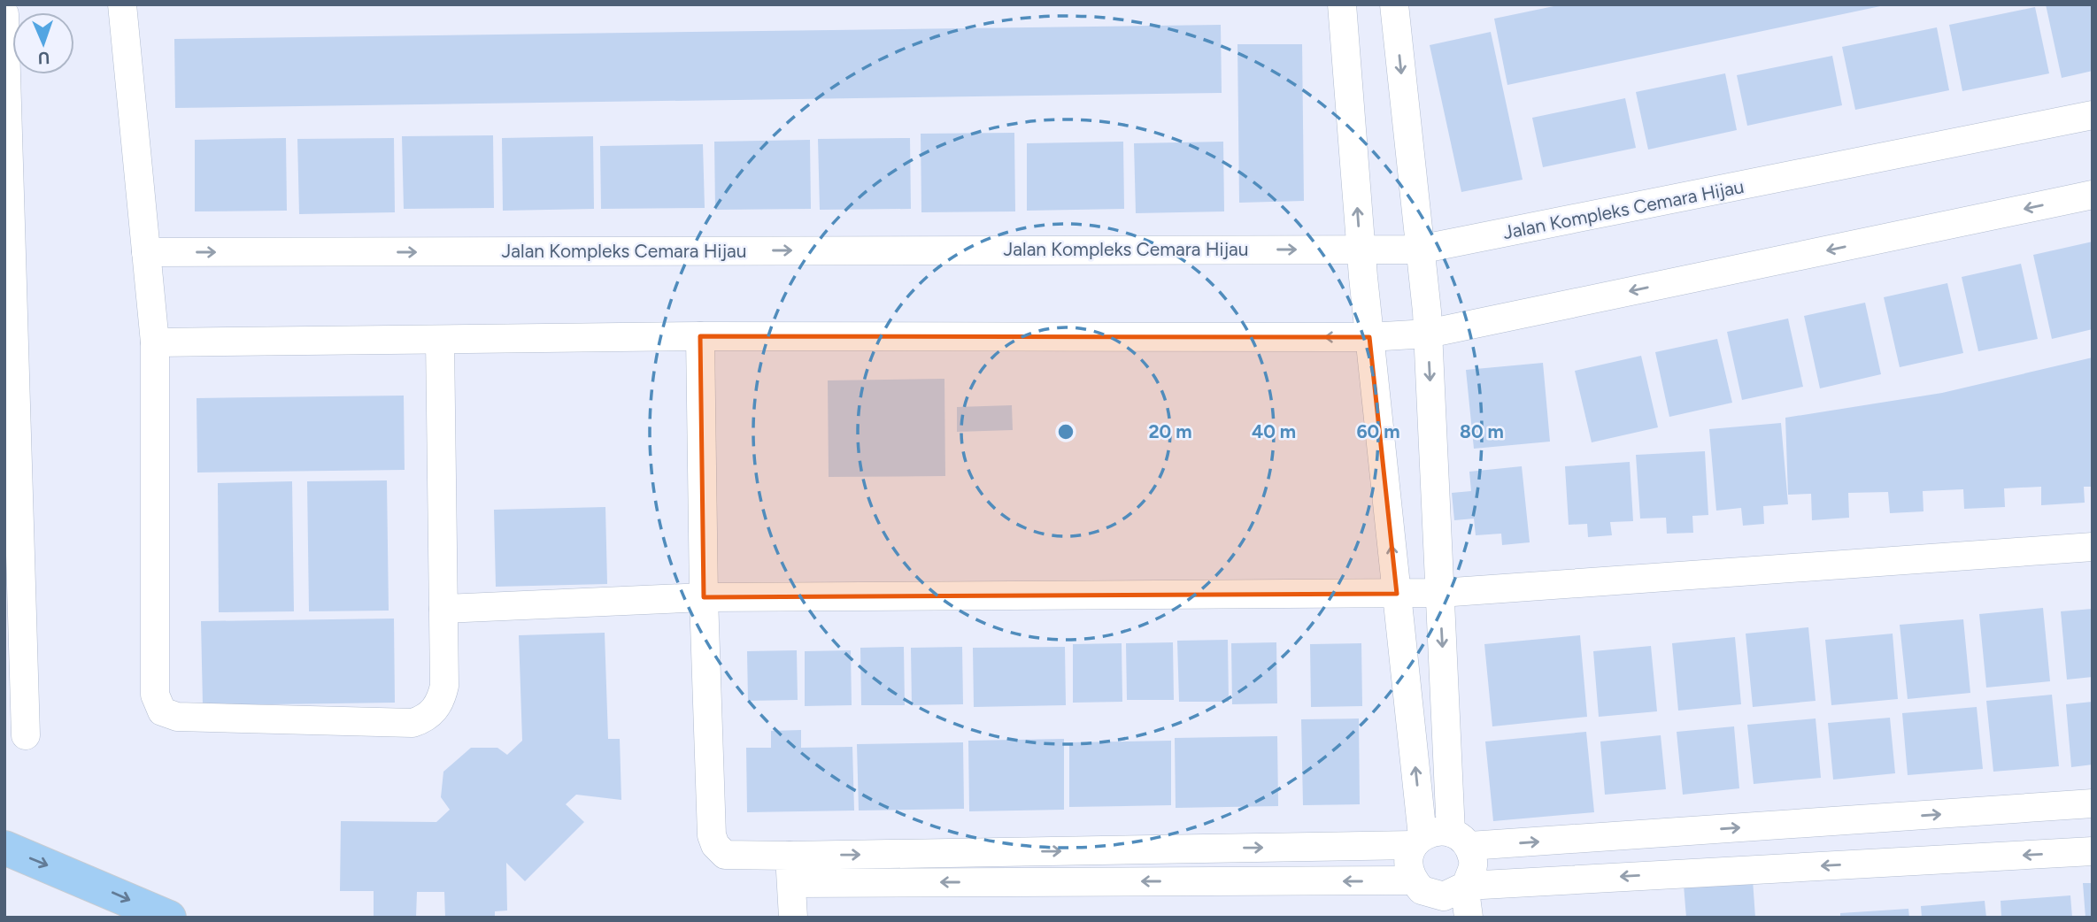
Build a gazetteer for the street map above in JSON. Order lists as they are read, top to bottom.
{
  "streets": {
    "street": ["Jalan Kompleks Cemara Hijau"]
  },
  "north": "bottom",
  "rings": [
    "20 m",
    "40 m",
    "60 m",
    "80 m"
  ]
}
